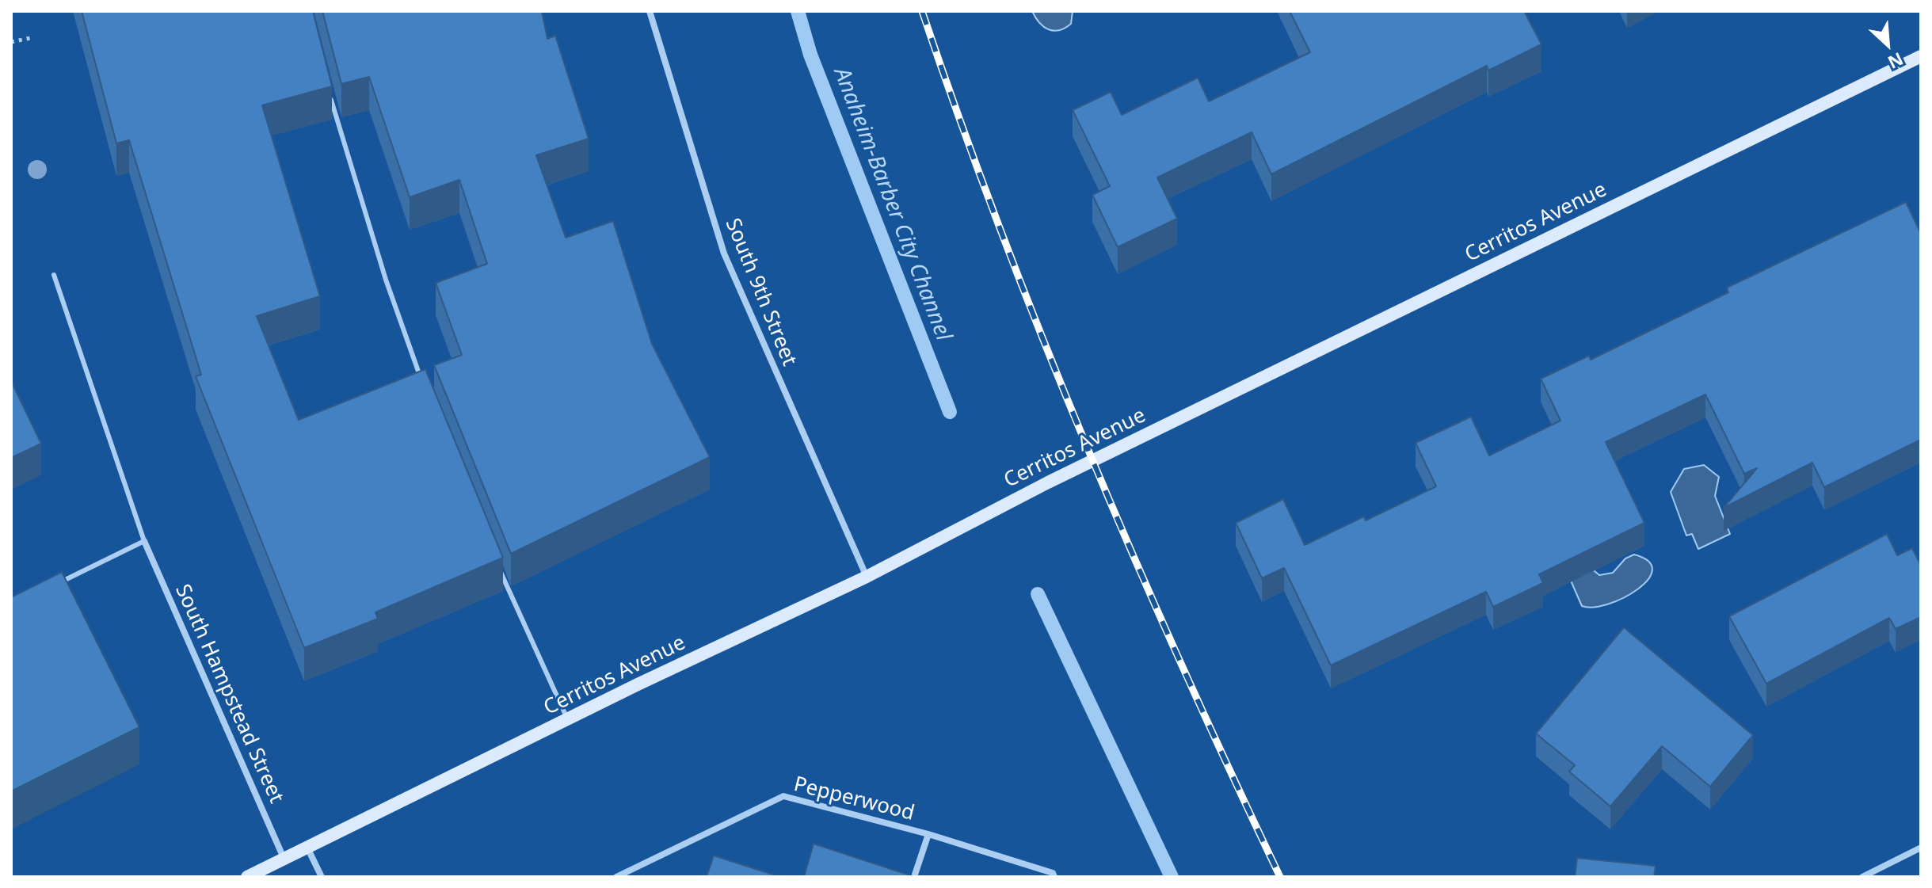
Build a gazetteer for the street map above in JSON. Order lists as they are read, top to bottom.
{
  "streets": {
    "street": [
      "Cerritos Avenue",
      "South 9th Street",
      "South Hampstead Street",
      "Pepperwood"
    ]
  },
  "crossings": [
    ["Cerritos Avenue", "South 9th Street"],
    ["Cerritos Avenue", "South Hampstead Street"]
  ],
  "water": ["Anaheim-Barber City Channel"],
  "north": "bottom right"
}
